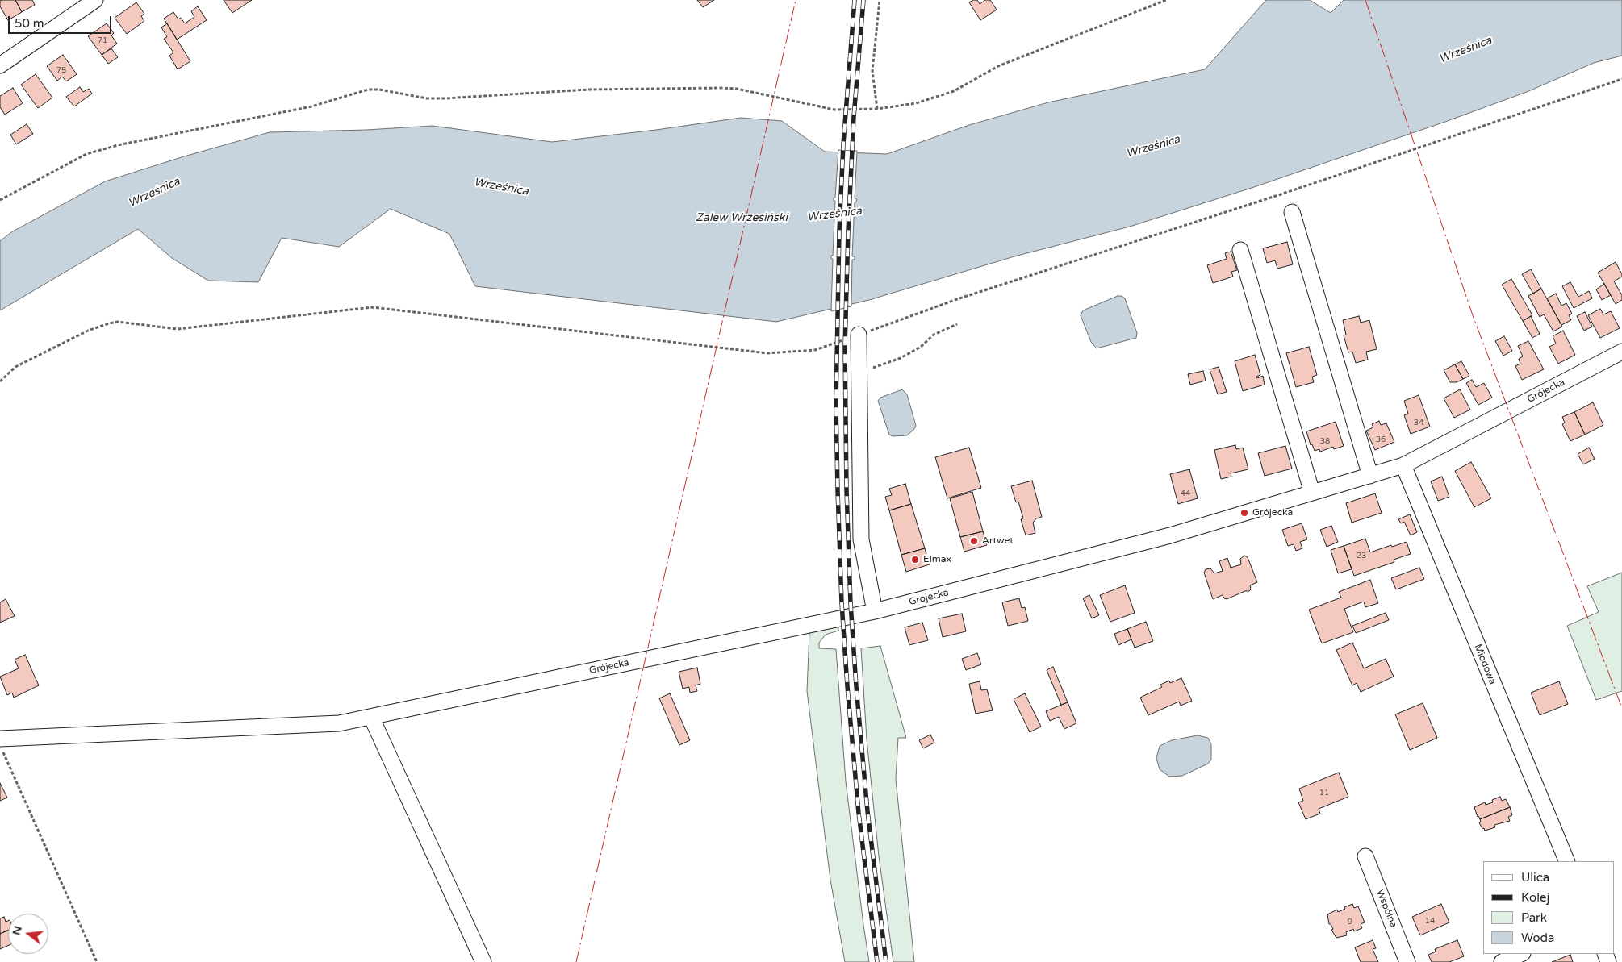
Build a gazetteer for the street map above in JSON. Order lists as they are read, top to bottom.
{
  "streets": {
    "street": ["Grójecka", "Miodowa", "Wspólna"]
  },
  "crossings": [
    ["Grójecka", "Miodowa"]
  ],
  "water": ["Wrześnica", "Zalew Wrzesiński"],
  "places": ["Grójecka", "Artwet", "Elmax"],
  "house_numbers": [
    "71",
    "75",
    "34",
    "36",
    "38",
    "44",
    "23",
    "11",
    "14",
    "9"
  ],
  "legend": [
    "Ulica",
    "Kolej",
    "Park",
    "Woda"
  ],
  "scale_bar": "50 m",
  "north": "left"
}
